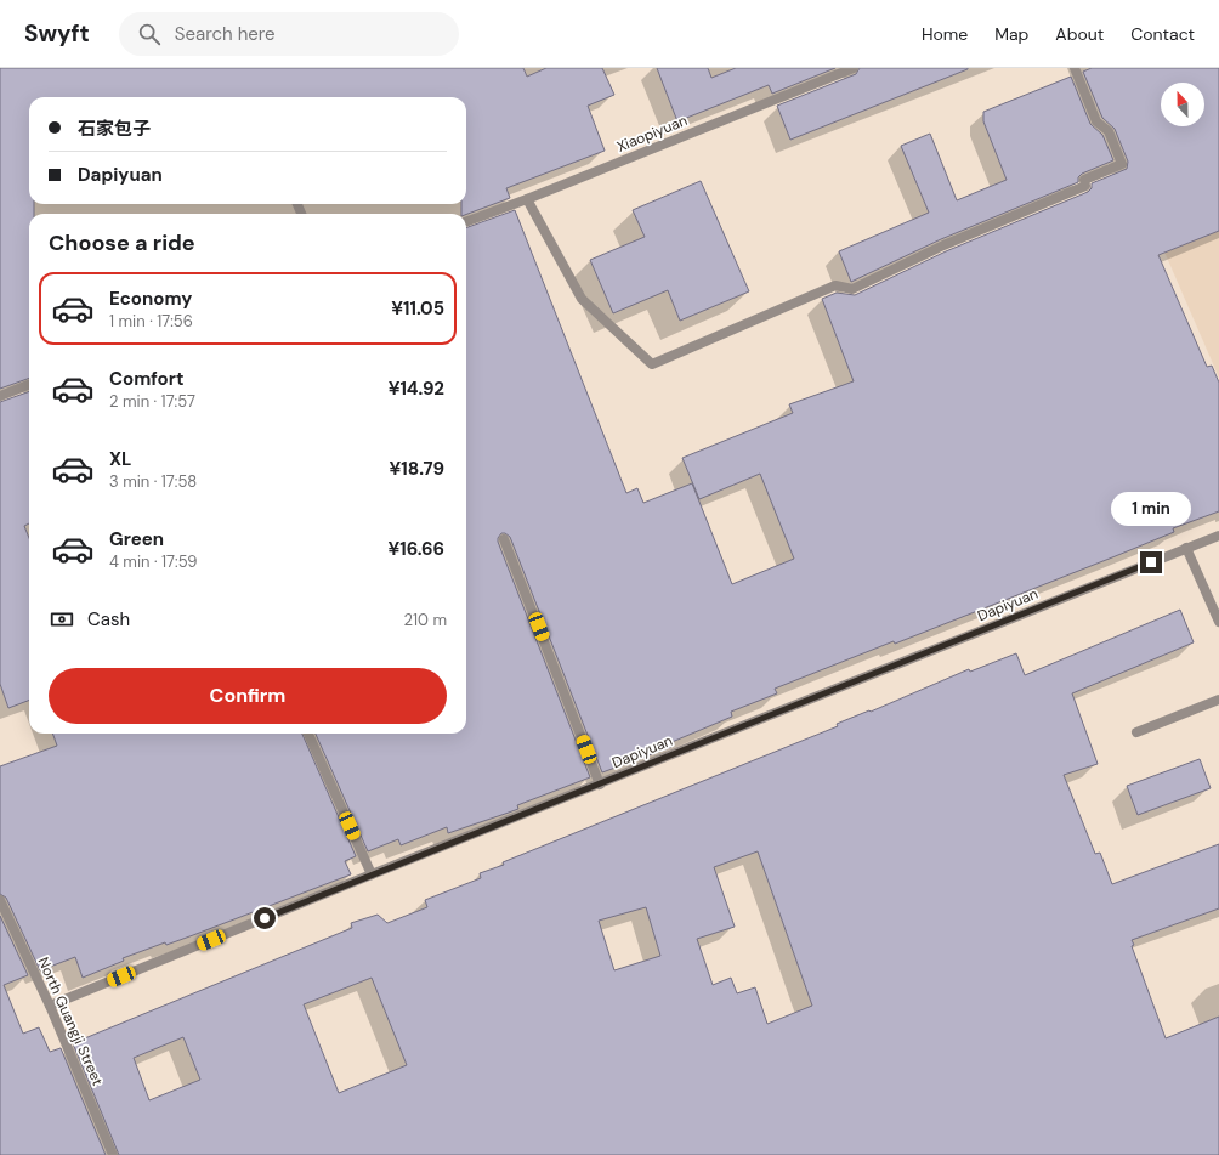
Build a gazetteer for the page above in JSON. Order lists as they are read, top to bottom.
{
  "streets": {
    "street": ["Xiaopiyuan", "Dapiyuan", "North Guangji Street"]
  },
  "crossings": [
    ["Dapiyuan", "North Guangji Street"]
  ],
  "north": "top",
  "page": {
    "header": "Swyft",
    "search": "Search here",
    "nav": [
      "Home",
      "Map",
      "About",
      "Contact"
    ],
    "banner": ["石家包子", "Dapiyuan"],
    "heading": "Choose a ride",
    "list": [
      {
        "name": "Economy",
        "note": "1 min · 17:56",
        "value": "¥11.05"
      },
      {
        "name": "Comfort",
        "note": "2 min · 17:57",
        "value": "¥14.92"
      },
      {
        "name": "XL",
        "note": "3 min · 17:58",
        "value": "¥18.79"
      },
      {
        "name": "Green",
        "note": "4 min · 17:59",
        "value": "¥16.66"
      }
    ],
    "bubble": "1 min",
    "pay": ["Cash", "210 m"],
    "buttons": "Confirm"
  }
}
